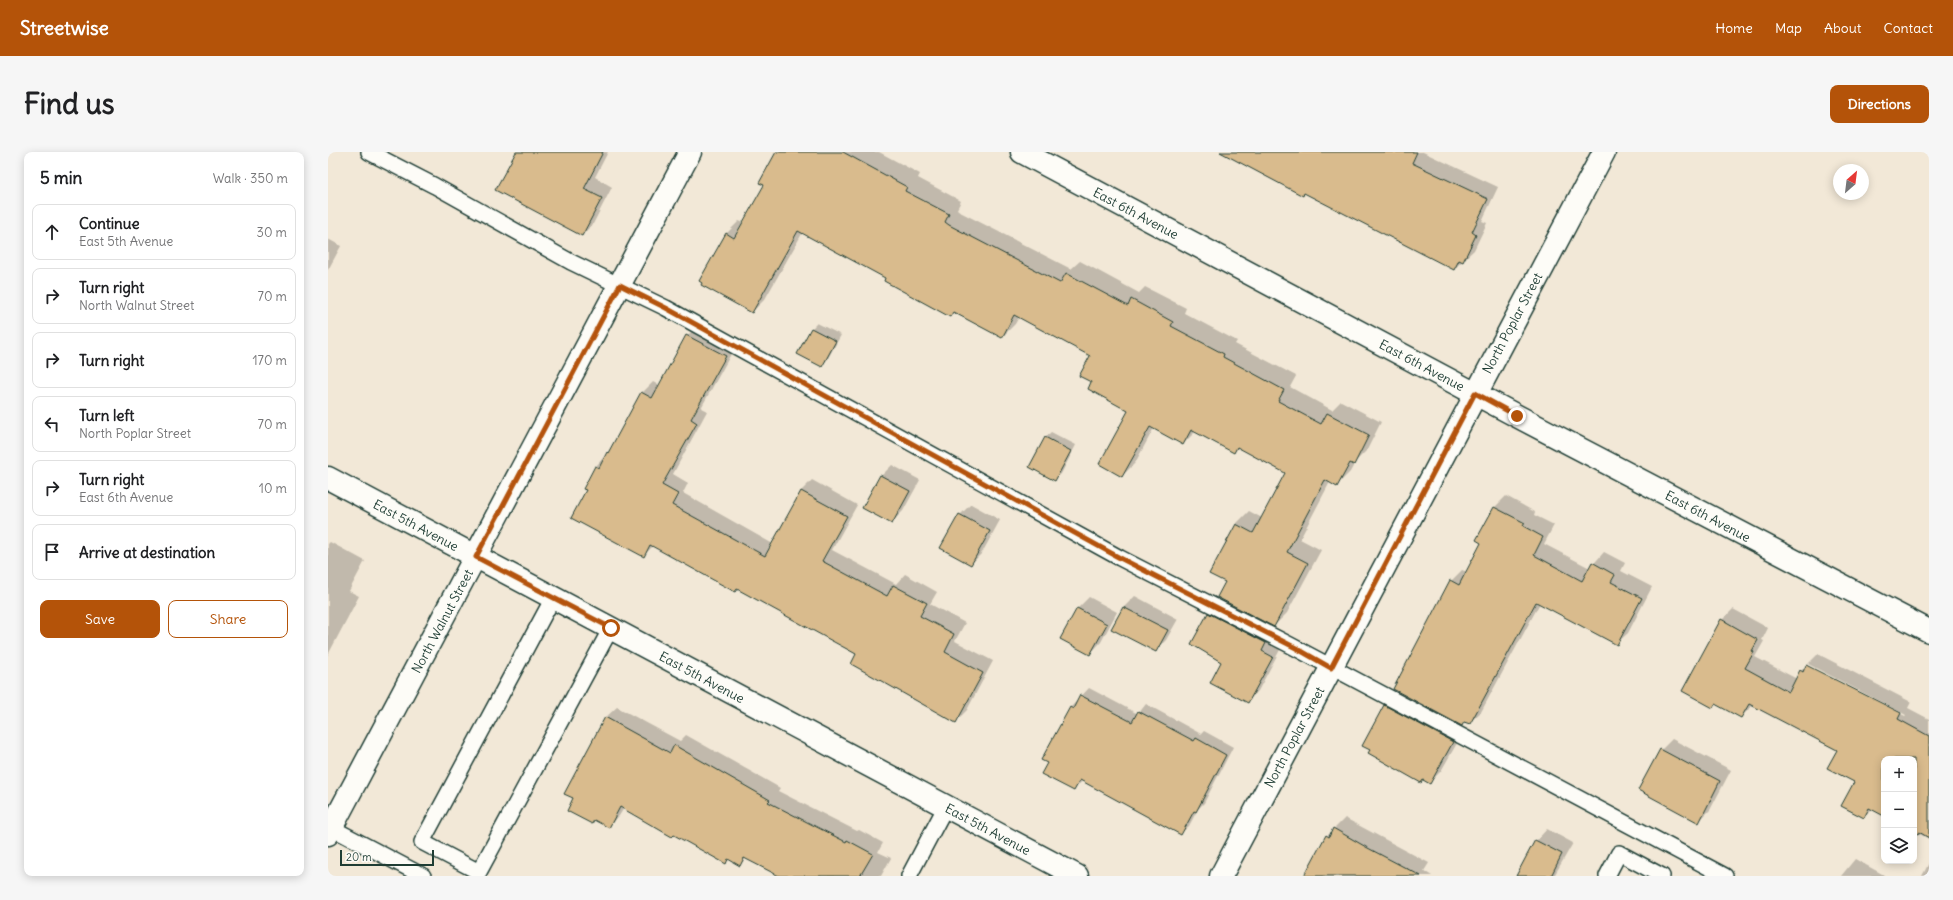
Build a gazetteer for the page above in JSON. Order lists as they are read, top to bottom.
{
  "streets": {
    "street": [
      "East 6th Avenue",
      "North Poplar Street",
      "East 5th Avenue",
      "North Walnut Street"
    ]
  },
  "crossings": [
    ["East 6th Avenue", "North Poplar Street"],
    ["East 5th Avenue", "North Walnut Street"]
  ],
  "scale_bar": "20 m",
  "north": "top right",
  "page": {
    "header": "Streetwise",
    "nav": [
      "Home",
      "Map",
      "About",
      "Contact"
    ],
    "buttons": [
      "Directions",
      ["Save", "Share"]
    ],
    "title": "Find us",
    "heading": ["5 min", "Walk · 350 m"],
    "list": [
      ["Continue", "East 5th Avenue", "30 m"],
      ["Turn right", "North Walnut Street", "70 m"],
      ["Turn right", "170 m"],
      ["Turn left", "North Poplar Street", "70 m"],
      ["Turn right", "East 6th Avenue", "10 m"],
      "Arrive at destination"
    ],
    "map_buttons": ["+", "−"],
    "scale": "20 m"
  }
}
